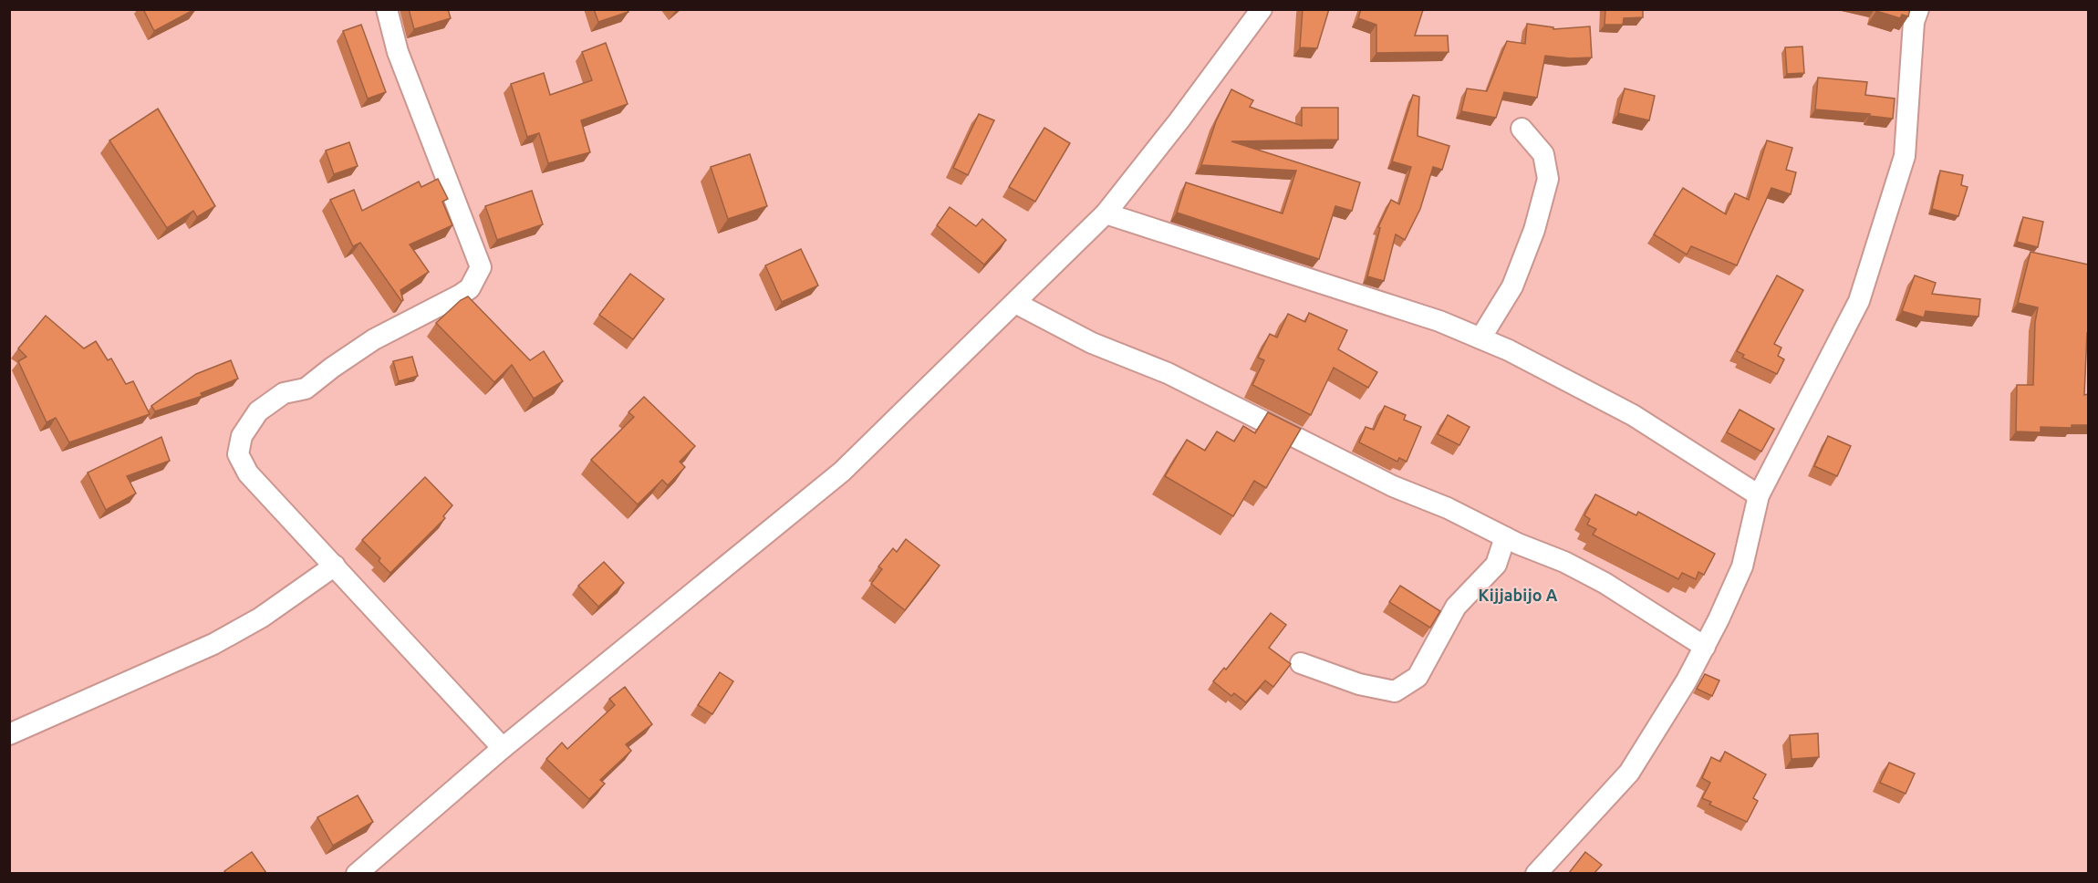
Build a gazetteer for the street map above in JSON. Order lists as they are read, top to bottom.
{
  "districts": ["Kijjabijo A"]
}
